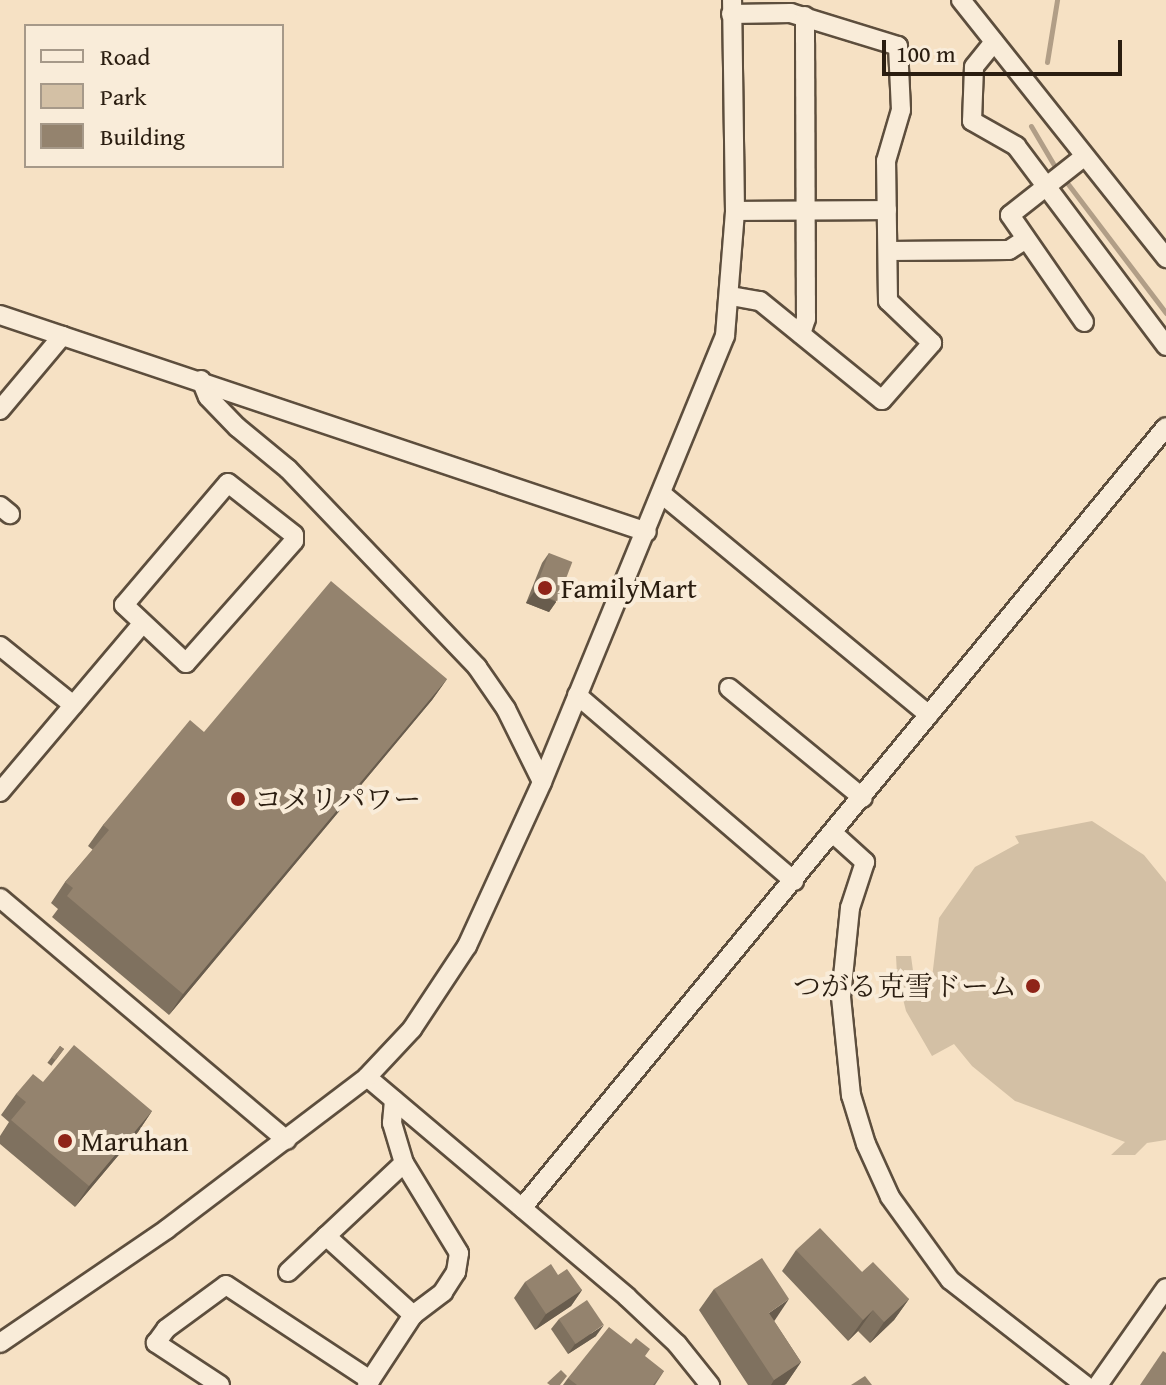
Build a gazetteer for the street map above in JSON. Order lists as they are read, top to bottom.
{
  "places": [
    "FamilyMart",
    "コメリパワー",
    "つがる克雪ドーム",
    "Maruhan"
  ],
  "legend": ["Road", "Park", "Building"],
  "scale_bar": "100 m"
}
